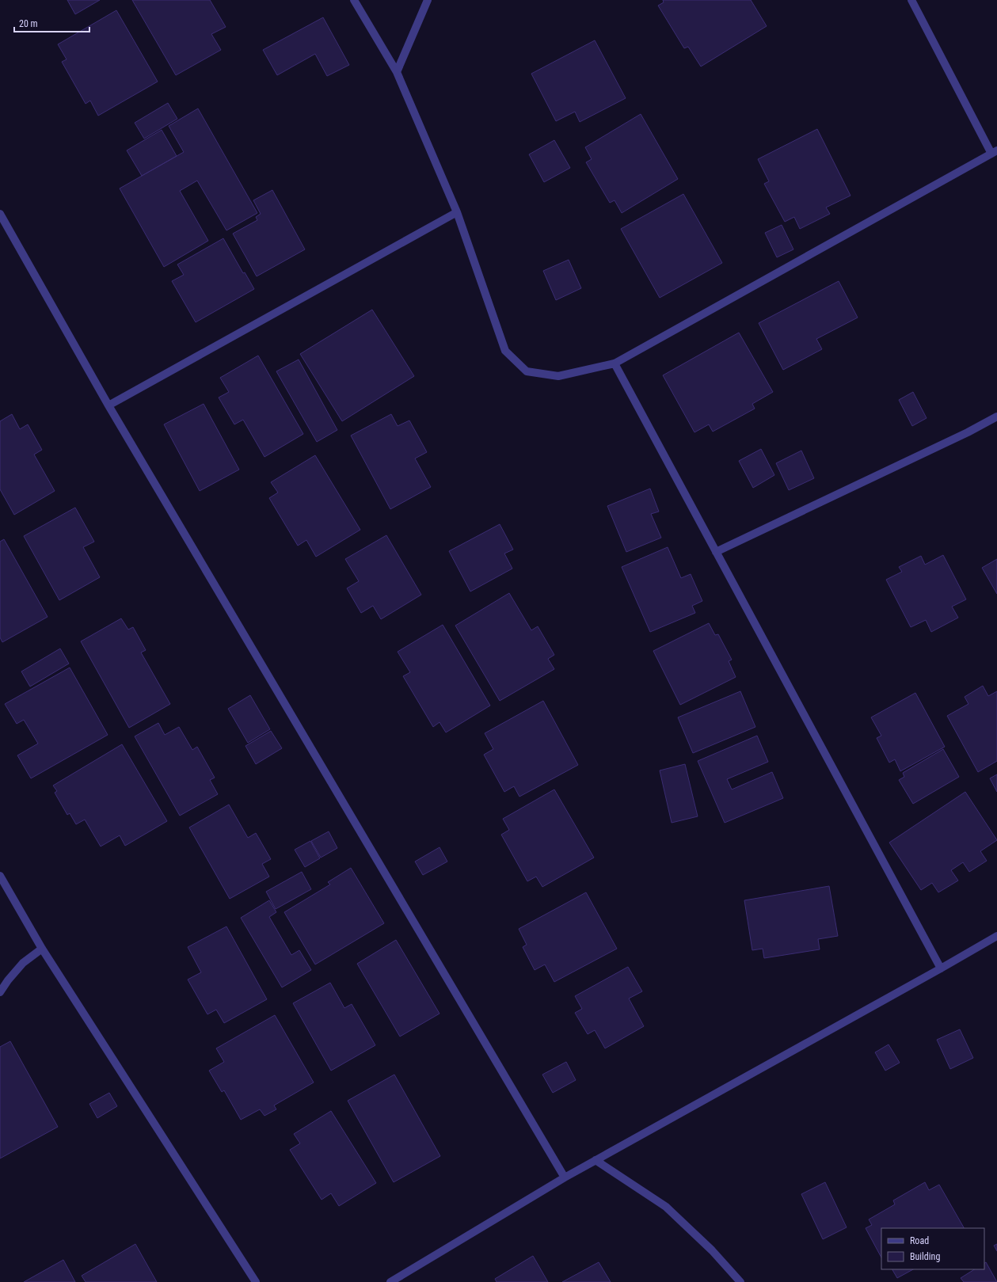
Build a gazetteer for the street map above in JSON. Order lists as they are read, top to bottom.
{
  "legend": ["Road", "Building"],
  "scale_bar": "20 m"
}
